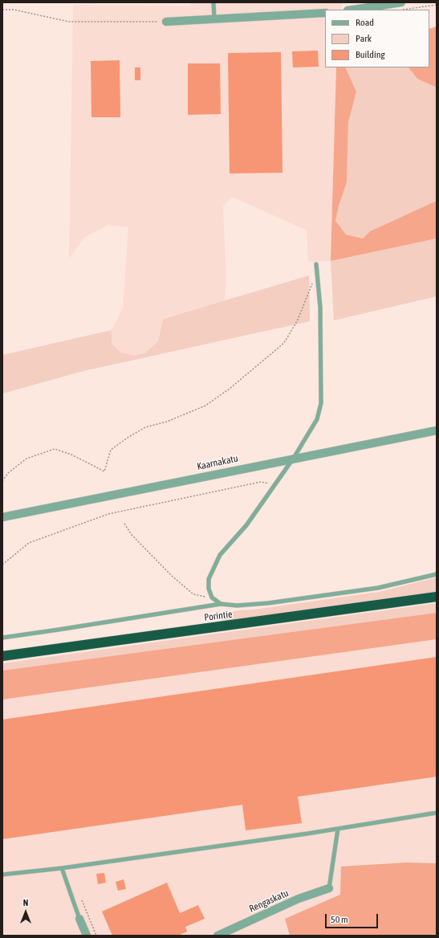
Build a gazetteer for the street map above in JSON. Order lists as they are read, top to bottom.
{
  "streets": {
    "highway": ["Porintie"],
    "street": ["Kaarnakatu", "Rengaskatu"]
  },
  "legend": ["Road", "Park", "Building"],
  "scale_bar": "50 m",
  "north": "top"
}
